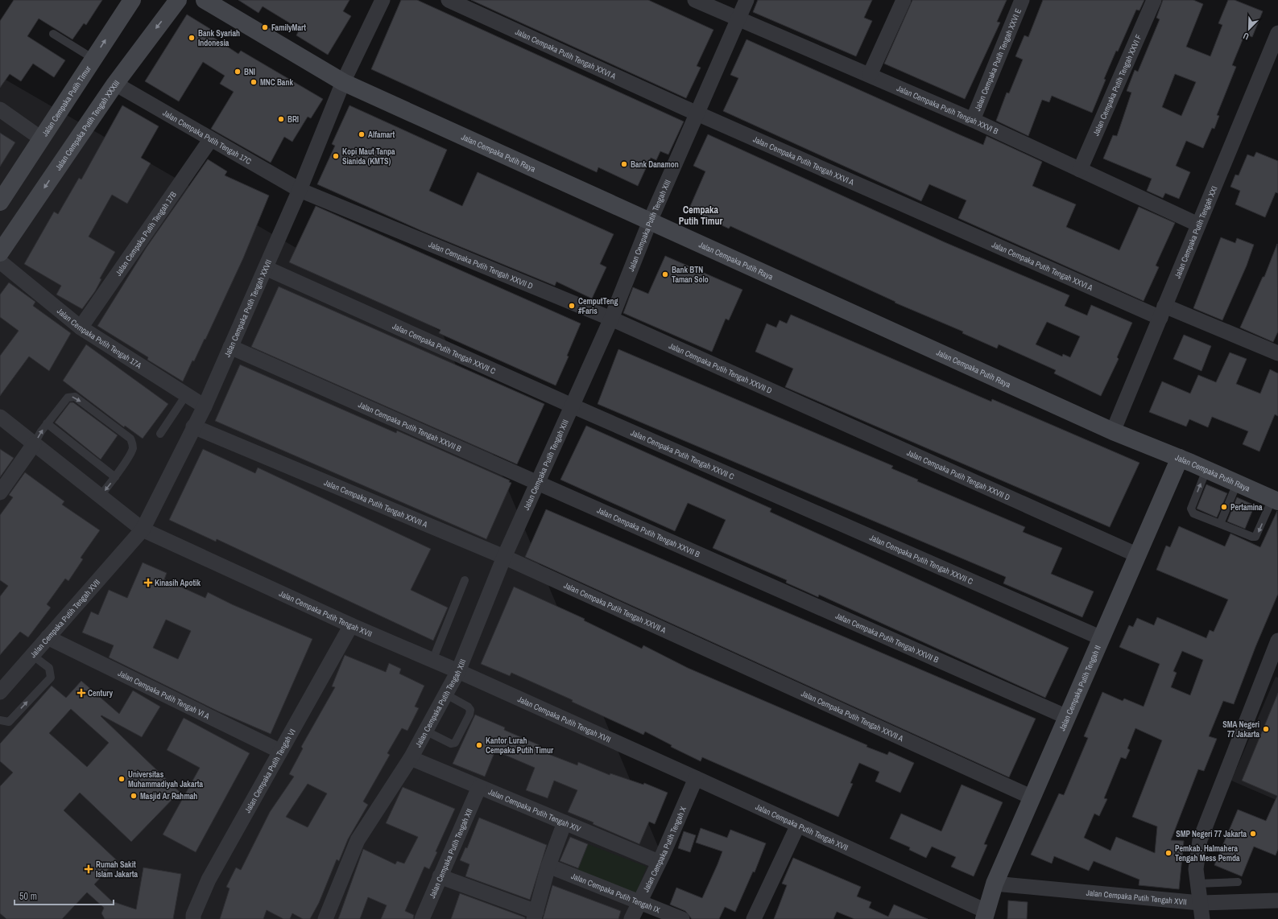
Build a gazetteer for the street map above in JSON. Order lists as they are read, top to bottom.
{
  "streets": {
    "street": [
      "Jalan Cempaka Putih Tengah XXVI A",
      "Jalan Cempaka Putih Tengah XXVI E",
      "Jalan Cempaka Putih Tengah XXVI F",
      "Jalan Cempaka Putih Timur",
      "Jalan Cempaka Putih Tengah XXVI B",
      "Jalan Cempaka Putih Tengah XXXIII",
      "Jalan Cempaka Putih Tengah 17C",
      "Jalan Cempaka Putih Raya",
      "Jalan Cempaka Putih Tengah XIII",
      "Jalan Cempaka Putih Tengah XXI",
      "Jalan Cempaka Putih Tengah 17B",
      "Jalan Cempaka Putih Tengah XXVII D",
      "Jalan Cempaka Putih Tengah XXVII",
      "Jalan Cempaka Putih Tengah 17A",
      "Jalan Cempaka Putih Tengah XXVII C",
      "Jalan Cempaka Putih Tengah XXVII B",
      "Jalan Cempaka Putih Tengah XXVII A",
      "Jalan Cempaka Putih Tengah XVII",
      "Jalan Cempaka Putih Tengah II",
      "Jalan Cempaka Putih Tengah VI A",
      "Jalan Cempaka Putih Tengah VI",
      "Jalan Cempaka Putih Tengah XIV",
      "Jalan Cempaka Putih Tengah X",
      "Jalan Cempaka Putih Tengah XII",
      "Jalan Cempaka Putih Tengah IX"
    ]
  },
  "crossings": [
    ["Jalan Cempaka Putih Tengah XXVI A", "Jalan Cempaka Putih Tengah XIII"],
    ["Jalan Cempaka Putih Tengah XXVI A", "Jalan Cempaka Putih Tengah XXI"],
    ["Jalan Cempaka Putih Tengah XXVI E", "Jalan Cempaka Putih Tengah XXVI B"],
    ["Jalan Cempaka Putih Tengah XXVI F", "Jalan Cempaka Putih Tengah XXVI B"],
    ["Jalan Cempaka Putih Tengah XXVI B", "Jalan Cempaka Putih Tengah XIII"],
    ["Jalan Cempaka Putih Tengah XXVI B", "Jalan Cempaka Putih Tengah XXI"],
    ["Jalan Cempaka Putih Tengah XXXIII", "Jalan Cempaka Putih Tengah 17C"],
    ["Jalan Cempaka Putih Tengah 17C", "Jalan Cempaka Putih Tengah 17B"],
    ["Jalan Cempaka Putih Tengah 17C", "Jalan Cempaka Putih Tengah XXVII D"],
    ["Jalan Cempaka Putih Tengah 17C", "Jalan Cempaka Putih Tengah XXVII"],
    ["Jalan Cempaka Putih Raya", "Jalan Cempaka Putih Tengah XIII"],
    ["Jalan Cempaka Putih Raya", "Jalan Cempaka Putih Tengah XXI"],
    ["Jalan Cempaka Putih Raya", "Jalan Cempaka Putih Tengah XXVII"],
    ["Jalan Cempaka Putih Raya", "Jalan Cempaka Putih Tengah II"],
    ["Jalan Cempaka Putih Tengah XIII", "Jalan Cempaka Putih Tengah XXVII D"],
    ["Jalan Cempaka Putih Tengah XIII", "Jalan Cempaka Putih Tengah XXVII C"],
    ["Jalan Cempaka Putih Tengah XIII", "Jalan Cempaka Putih Tengah XXVII B"],
    ["Jalan Cempaka Putih Tengah XIII", "Jalan Cempaka Putih Tengah XXVII A"],
    ["Jalan Cempaka Putih Tengah XIII", "Jalan Cempaka Putih Tengah XVII"],
    ["Jalan Cempaka Putih Tengah XIII", "Jalan Cempaka Putih Tengah XIV"],
    ["Jalan Cempaka Putih Tengah 17B", "Jalan Cempaka Putih Tengah 17A"],
    ["Jalan Cempaka Putih Tengah XXVII D", "Jalan Cempaka Putih Tengah XXVII"],
    ["Jalan Cempaka Putih Tengah XXVII D", "Jalan Cempaka Putih Tengah II"],
    ["Jalan Cempaka Putih Tengah XXVII", "Jalan Cempaka Putih Tengah 17A"],
    ["Jalan Cempaka Putih Tengah XXVII", "Jalan Cempaka Putih Tengah XXVII C"],
    ["Jalan Cempaka Putih Tengah XXVII", "Jalan Cempaka Putih Tengah XXVII B"],
    ["Jalan Cempaka Putih Tengah XXVII", "Jalan Cempaka Putih Tengah XXVII A"],
    ["Jalan Cempaka Putih Tengah XXVII", "Jalan Cempaka Putih Tengah XVII"],
    ["Jalan Cempaka Putih Tengah XXVII C", "Jalan Cempaka Putih Tengah II"],
    ["Jalan Cempaka Putih Tengah XXVII B", "Jalan Cempaka Putih Tengah II"],
    ["Jalan Cempaka Putih Tengah XXVII A", "Jalan Cempaka Putih Tengah II"],
    ["Jalan Cempaka Putih Tengah XVII", "Jalan Cempaka Putih Tengah II"],
    ["Jalan Cempaka Putih Tengah XVII", "Jalan Cempaka Putih Tengah VI A"],
    ["Jalan Cempaka Putih Tengah XVII", "Jalan Cempaka Putih Tengah VI"],
    ["Jalan Cempaka Putih Tengah XVII", "Jalan Cempaka Putih Tengah X"],
    ["Jalan Cempaka Putih Tengah VI A", "Jalan Cempaka Putih Tengah VI"],
    ["Jalan Cempaka Putih Tengah XIV", "Jalan Cempaka Putih Tengah X"],
    ["Jalan Cempaka Putih Tengah XIV", "Jalan Cempaka Putih Tengah XII"],
    ["Jalan Cempaka Putih Tengah X", "Jalan Cempaka Putih Tengah IX"]
  ],
  "one_way": ["Jalan Cempaka Putih Tengah XXXIII"],
  "districts": ["Cempaka Putih Timur"],
  "places": {
    "other": [
      "FamilyMart",
      "Bank Syariah Indonesia",
      "BNI",
      "MNC Bank",
      "BRI",
      "Alfamart",
      "Kopi Maut Tanpa Sianida (KMTS)",
      "Bank Danamon",
      "Bank BTN Taman Solo",
      "CemputTeng #Faris",
      "Pertamina",
      "SMA Negeri 77 Jakarta",
      "Kantor Lurah Cempaka Putih Timur",
      "Universitas Muhammadiyah Jakarta",
      "Masjid Ar Rahmah",
      "SMP Negeri 77 Jakarta",
      "Pemkab. Halmahera Tengah Mess Pemda"
    ],
    "health": ["Kinasih Apotik", "Century", "Rumah Sakit Islam Jakarta"]
  },
  "scale_bar": "50 m",
  "north": "bottom left"
}
